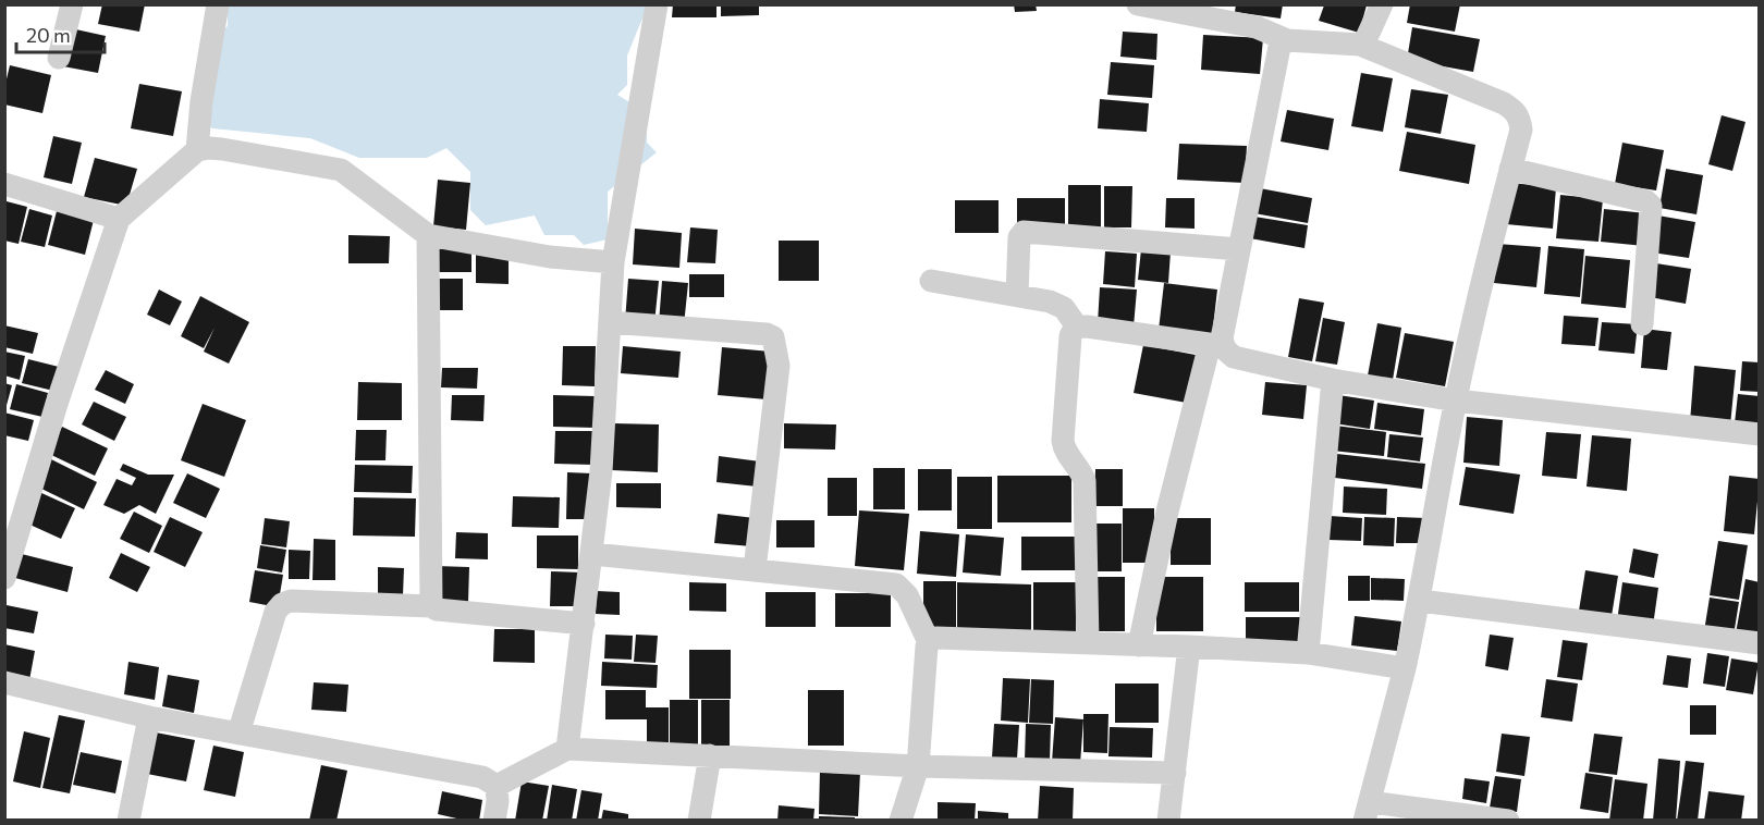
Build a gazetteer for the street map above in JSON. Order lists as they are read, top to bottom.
{
  "scale_bar": "20 m"
}
